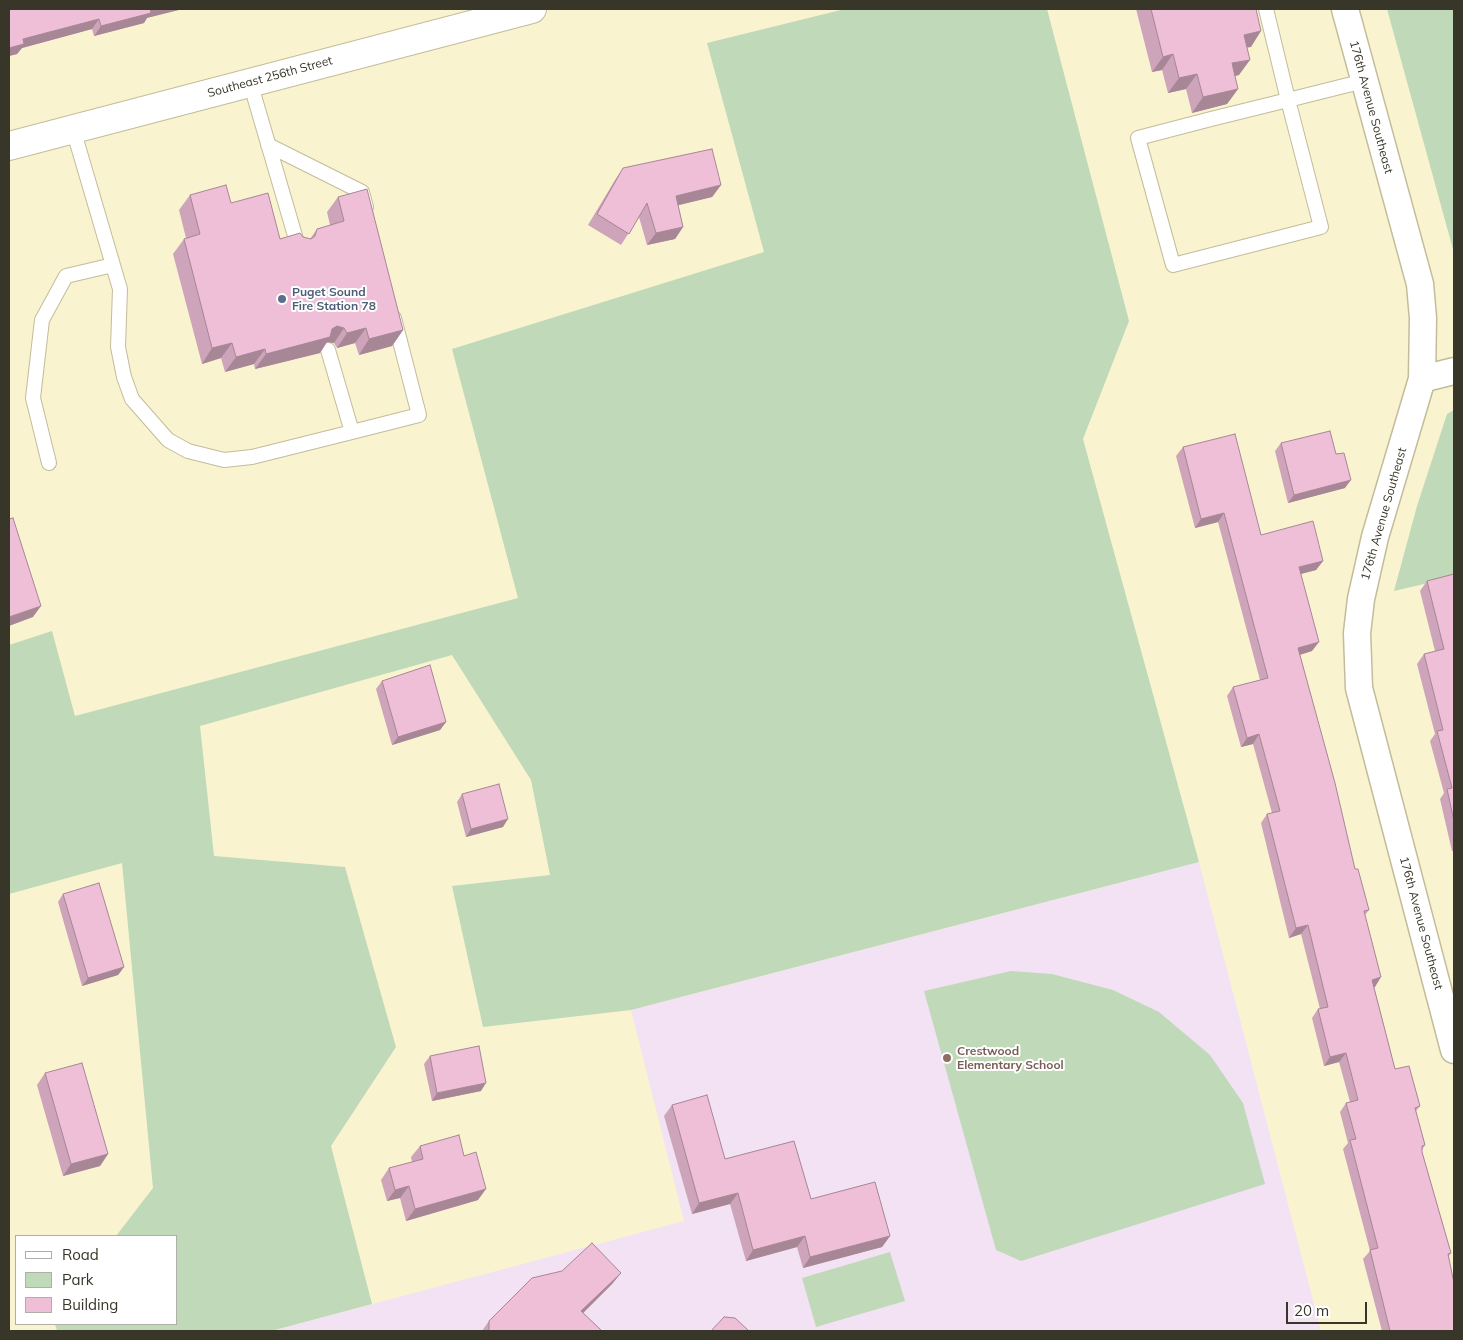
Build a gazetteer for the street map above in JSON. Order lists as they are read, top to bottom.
{
  "streets": {
    "main road": ["Southeast 256th Street"],
    "street": ["176th Avenue Southeast"]
  },
  "places": ["Puget Sound Fire Station 78", "Crestwood Elementary School"],
  "legend": ["Road", "Park", "Building"],
  "scale_bar": "20 m"
}
